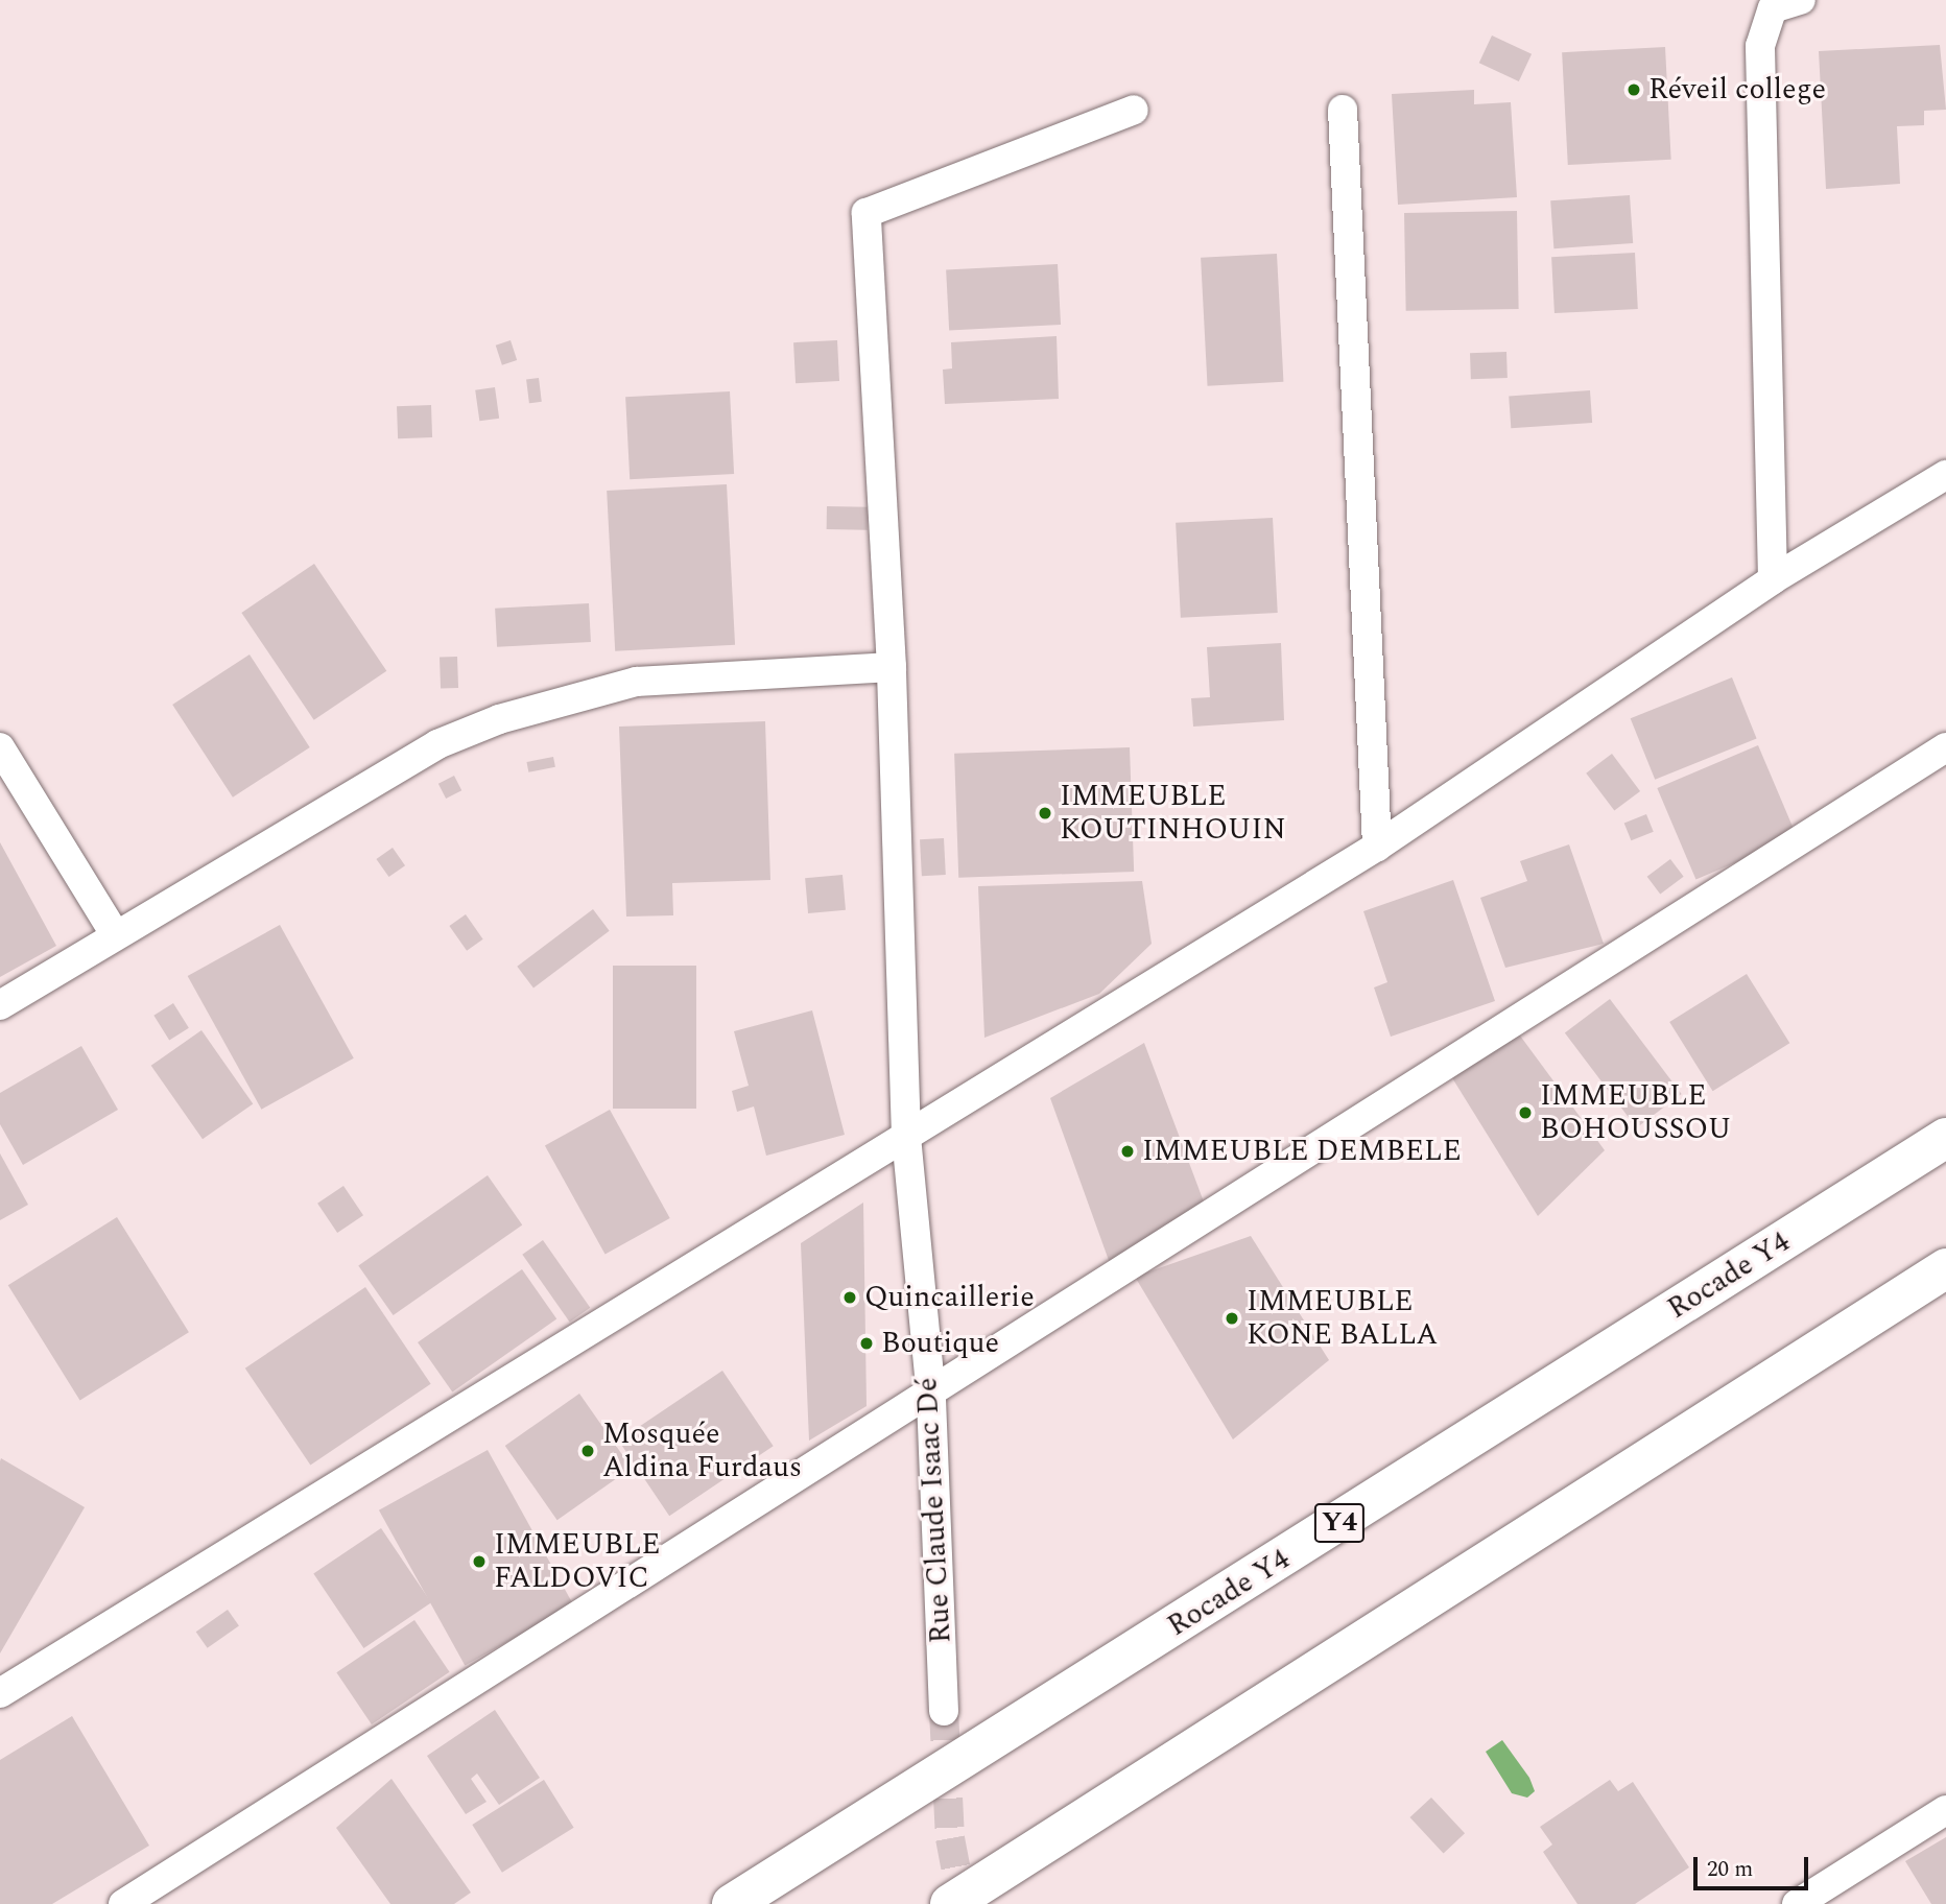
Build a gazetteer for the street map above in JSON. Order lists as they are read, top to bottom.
{
  "streets": {
    "highway": ["Rocade Y4", "Y4"],
    "street": ["Rue Claude Isaac Dé"]
  },
  "places": [
    "Réveil college",
    "IMMEUBLE KOUTINHOUIN",
    "IMMEUBLE BOHOUSSOU",
    "IMMEUBLE DEMBELE",
    "Quincaillerie",
    "IMMEUBLE KONE BALLA",
    "Boutique",
    "Mosquée Aldina Furdaus",
    "IMMEUBLE FALDOVIC"
  ],
  "scale_bar": "20 m"
}
